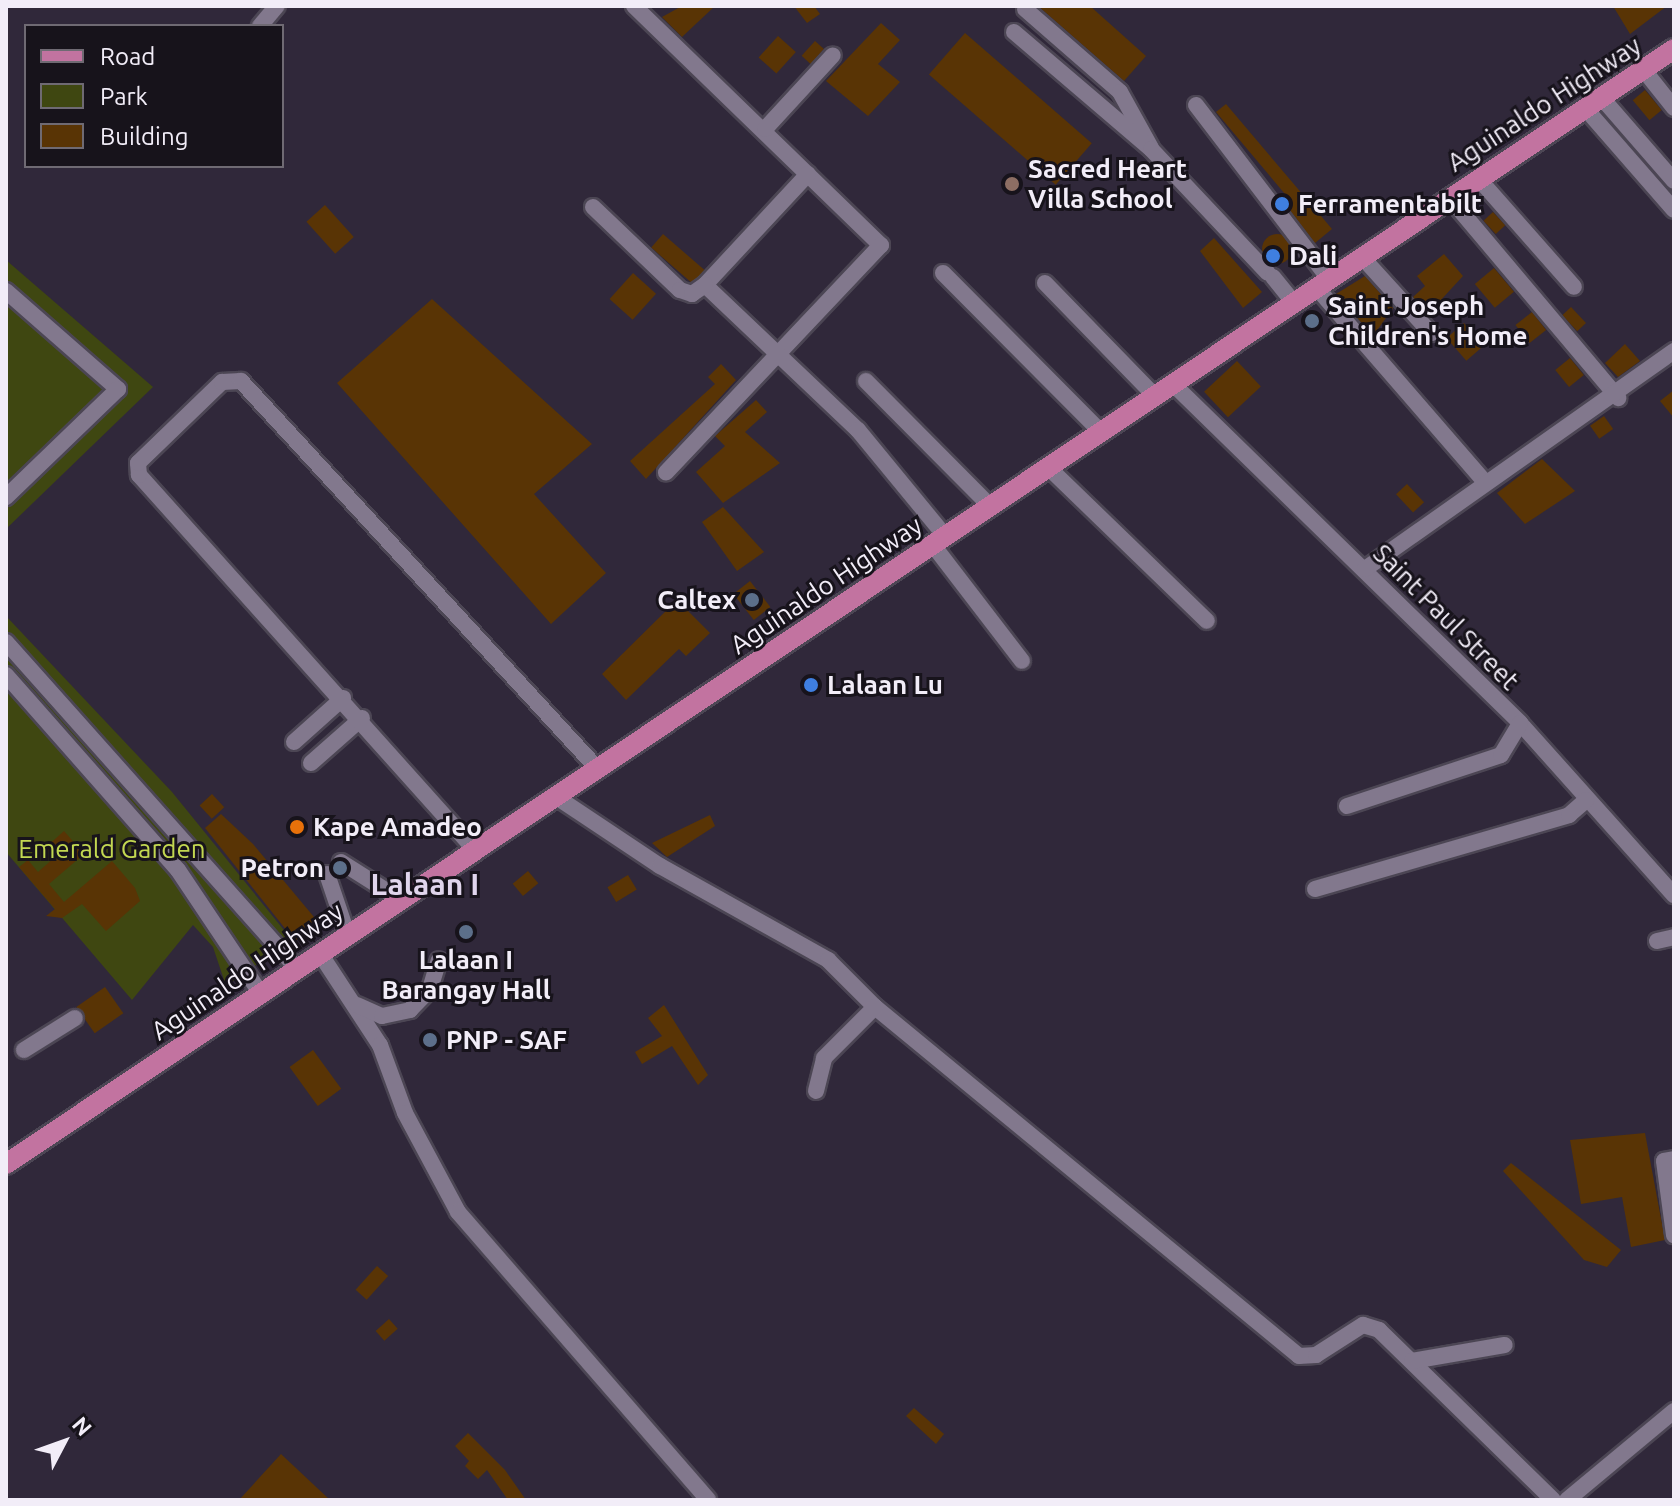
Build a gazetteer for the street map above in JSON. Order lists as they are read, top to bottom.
{
  "streets": {
    "main road": ["Aguinaldo Highway"],
    "street": ["Saint Paul Street"]
  },
  "crossings": [
    ["Aguinaldo Highway", "Saint Paul Street"]
  ],
  "districts": ["Lalaan I"],
  "parks": ["Emerald Garden"],
  "places": [
    "Sacred Heart Villa School",
    "Ferramentabilt",
    "Dali",
    "Saint Joseph Children's Home",
    "Caltex",
    "Lalaan Lu",
    "Kape Amadeo",
    "Petron",
    "Lalaan I Barangay Hall",
    "PNP - SAF"
  ],
  "legend": ["Road", "Park", "Building"],
  "north": "top right"
}
